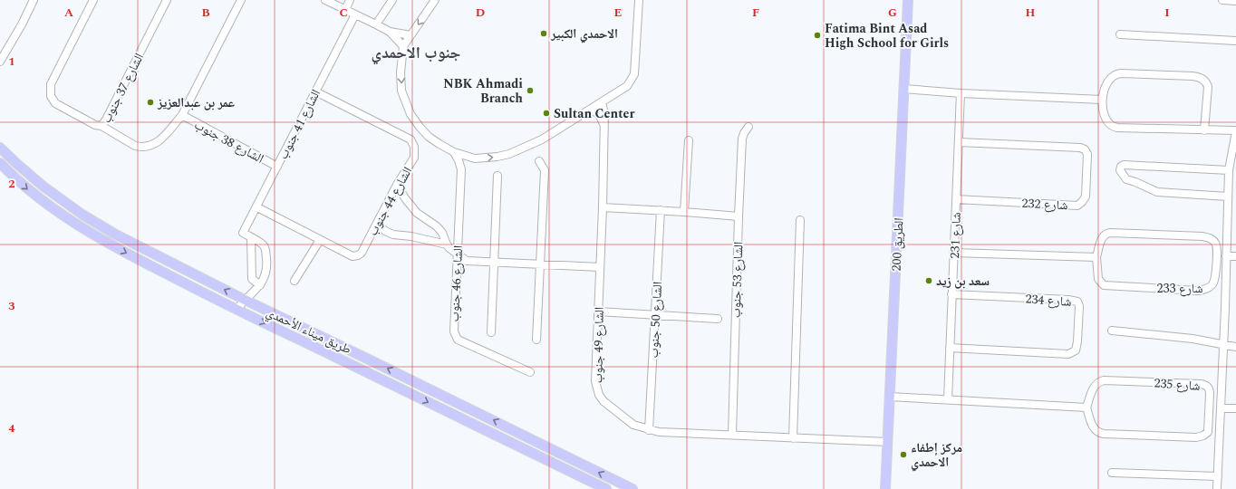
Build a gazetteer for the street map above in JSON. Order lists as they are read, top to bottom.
{
  "streets": {
    "main road": ["الطريق 200", "طريق ميناء الأحمدي"],
    "street": [
      "الشارع 37 جنوب",
      "الشارع 41 جنوب",
      "الشارع 38 جنوب",
      "الشارع 44 جنوب",
      "شارع 232",
      "شارع 231",
      "الشارع 53 جنوب",
      "الشارع 46 جنوب",
      "شارع 233",
      "شارع 234",
      "الشارع 50 جنوب",
      "الشارع 49 جنوب",
      "شارع 235"
    ]
  },
  "crossings": [
    ["الشارع 37 جنوب", "الشارع 38 جنوب"],
    ["الشارع 41 جنوب", "الشارع 38 جنوب"],
    ["الشارع 41 جنوب", "الشارع 44 جنوب"],
    ["شارع 232", "شارع 231"],
    ["شارع 231", "شارع 234"],
    ["الطريق 200", "الشارع 49 جنوب"],
    ["الشارع 53 جنوب", "الشارع 49 جنوب"],
    ["الشارع 50 جنوب", "الشارع 49 جنوب"]
  ],
  "districts": ["جنوب الاحمدي"],
  "places": [
    "الاحمدي الكبير",
    "Fatima Bint Asad High School for Girls",
    "NBK Ahmadi Branch",
    "عمر بن عبدالعزيز",
    "Sultan Center",
    "سعد بن زيد",
    "مركز إطفاء الاحمدي"
  ],
  "grid": {
    "columns": [
      "A",
      "B",
      "C",
      "D",
      "E",
      "F",
      "G",
      "H",
      "I"
    ],
    "rows": [
      "1",
      "2",
      "3",
      "4"
    ]
  }
}
